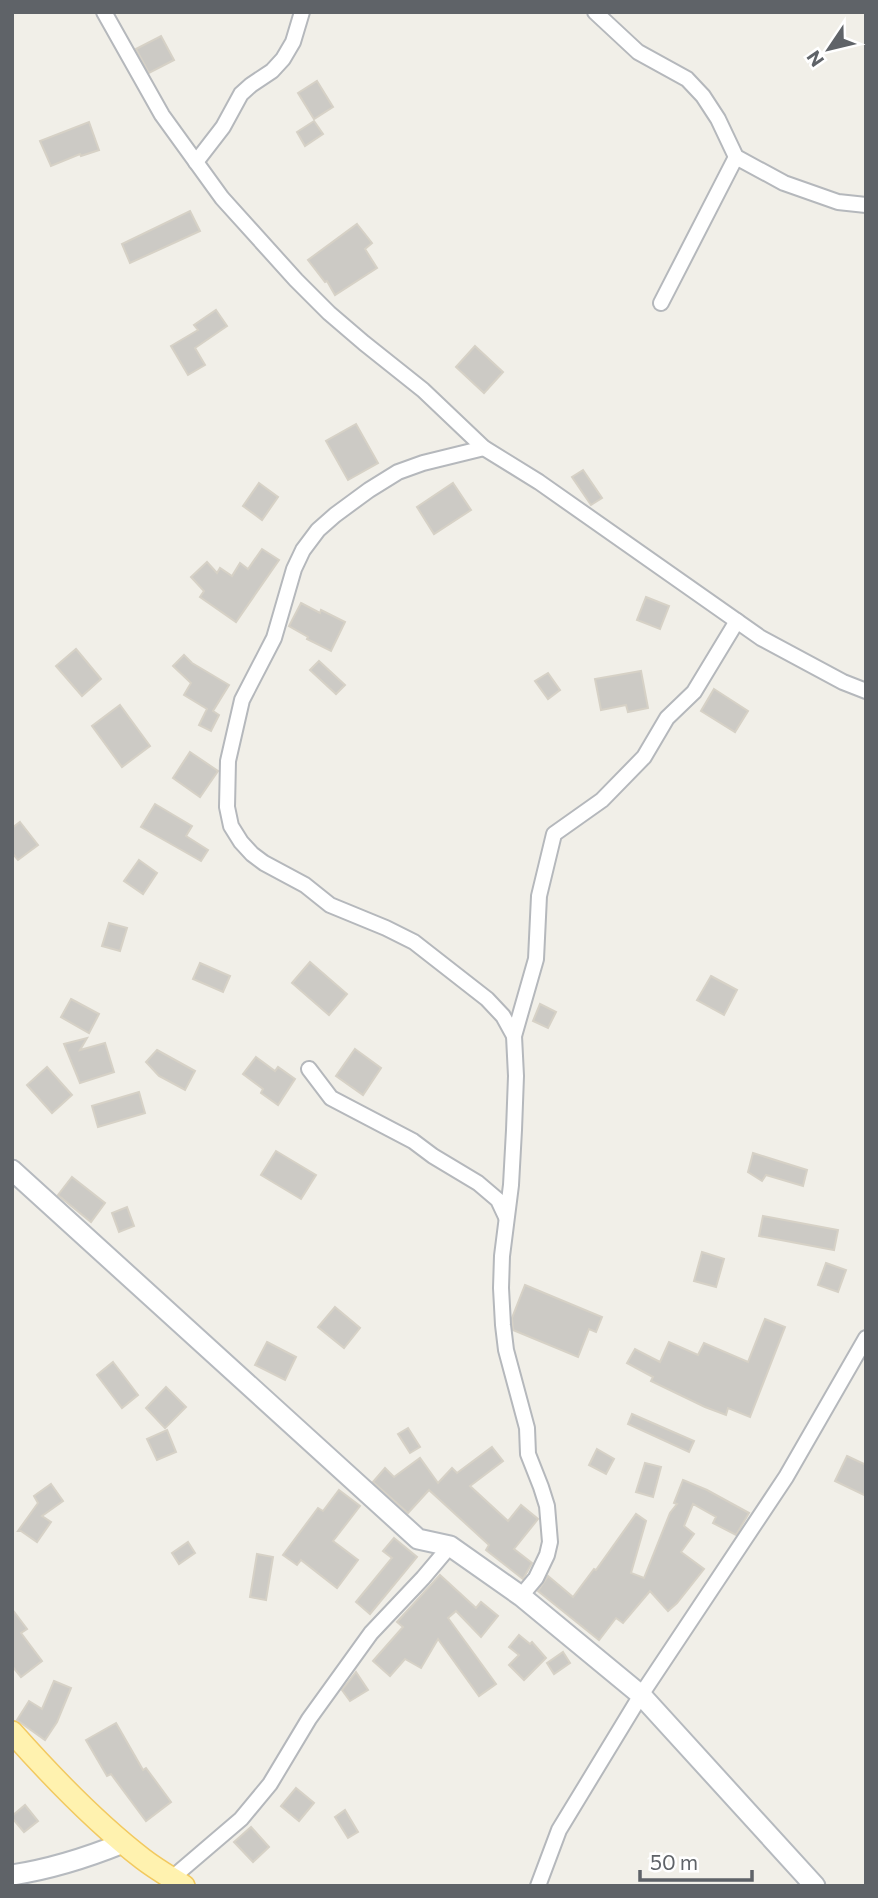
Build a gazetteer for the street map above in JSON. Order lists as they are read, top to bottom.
{
  "scale_bar": "50 m",
  "north": "bottom left"
}
